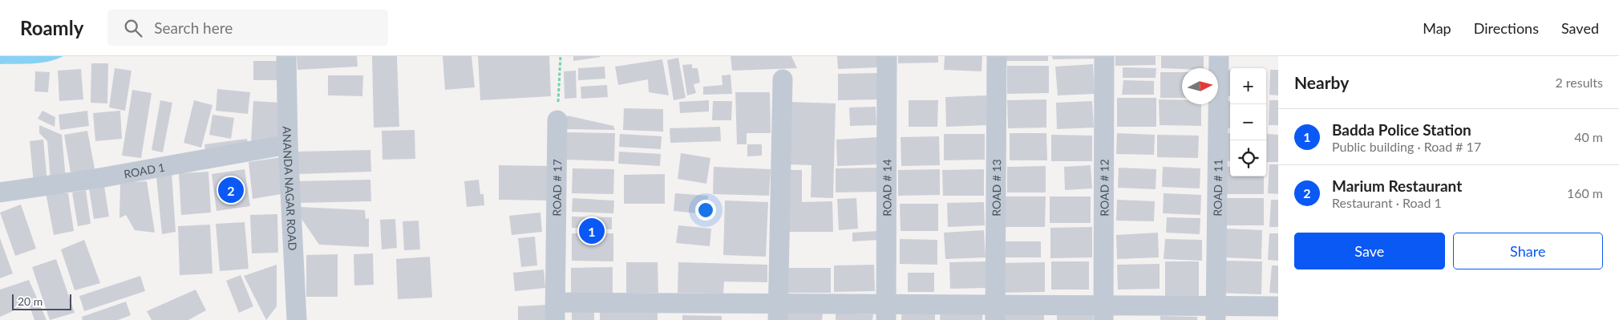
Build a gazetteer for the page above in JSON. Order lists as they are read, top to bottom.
{
  "streets": {
    "street": [
      "ROAD 1",
      "ROAD # 17",
      "ROAD # 12",
      "ROAD # 11",
      "ANANDA NAGAR ROAD",
      "ROAD # 14",
      "ROAD # 13"
    ]
  },
  "crossings": [
    ["ROAD 1", "ANANDA NAGAR ROAD"]
  ],
  "scale_bar": "20 m",
  "north": "right",
  "page": {
    "header": "Roamly",
    "search": "Search here",
    "nav": ["Map", "Directions", "Saved"],
    "heading": ["Nearby", "2 results"],
    "map_buttons": ["+", "−"],
    "list": [
      {
        "mark": "1",
        "name": "Badda Police Station",
        "note": "Public building · Road # 17",
        "value": "40 m"
      },
      {
        "mark": "2",
        "name": "Marium Restaurant",
        "note": "Restaurant · Road 1",
        "value": "160 m"
      }
    ],
    "pins": ["2", "1"],
    "buttons": ["Save", "Share"],
    "scale": "20 m"
  }
}
